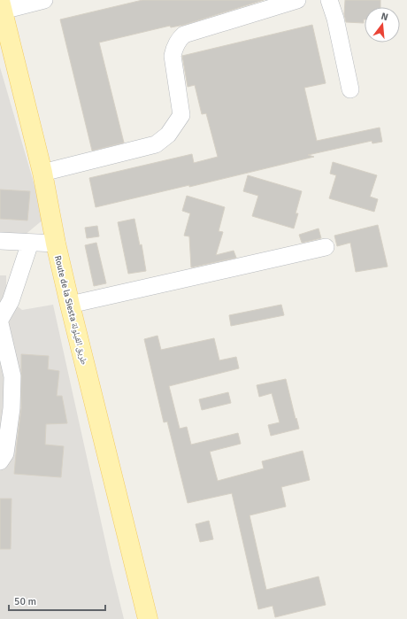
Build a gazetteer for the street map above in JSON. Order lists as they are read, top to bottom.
{
  "streets": {
    "main road": ["Route de la Siesta طريق القيلولة"]
  },
  "scale_bar": "50 m",
  "north": "top"
}
